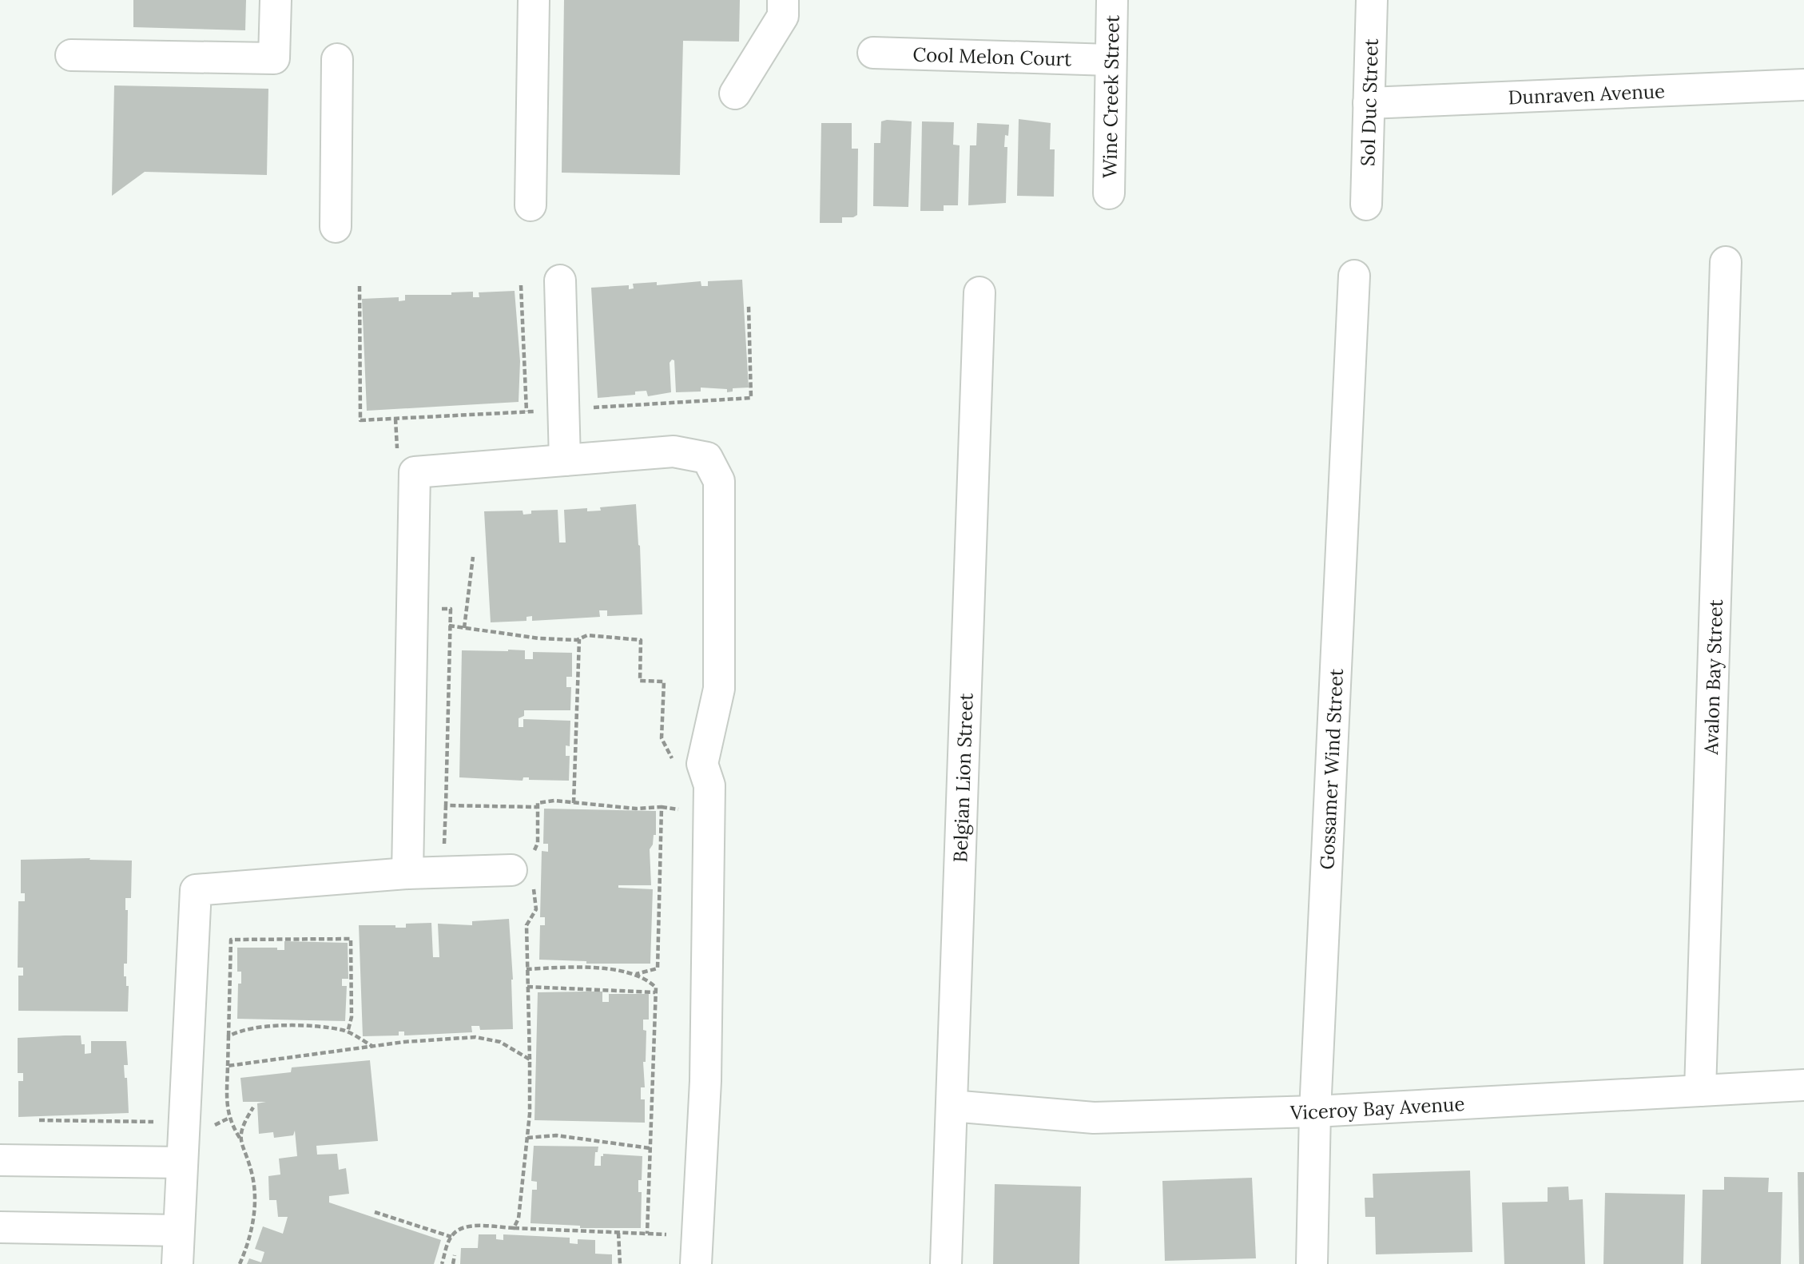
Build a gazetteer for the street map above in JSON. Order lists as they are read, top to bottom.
{
  "streets": {
    "street": [
      "Cool Melon Court",
      "Dunraven Avenue",
      "Wine Creek Street",
      "Sol Duc Street",
      "Avalon Bay Street",
      "Gossamer Wind Street",
      "Belgian Lion Street",
      "Viceroy Bay Avenue"
    ]
  },
  "crossings": [
    ["Cool Melon Court", "Wine Creek Street"],
    ["Dunraven Avenue", "Sol Duc Street"],
    ["Avalon Bay Street", "Viceroy Bay Avenue"],
    ["Gossamer Wind Street", "Viceroy Bay Avenue"],
    ["Belgian Lion Street", "Viceroy Bay Avenue"]
  ]
}
